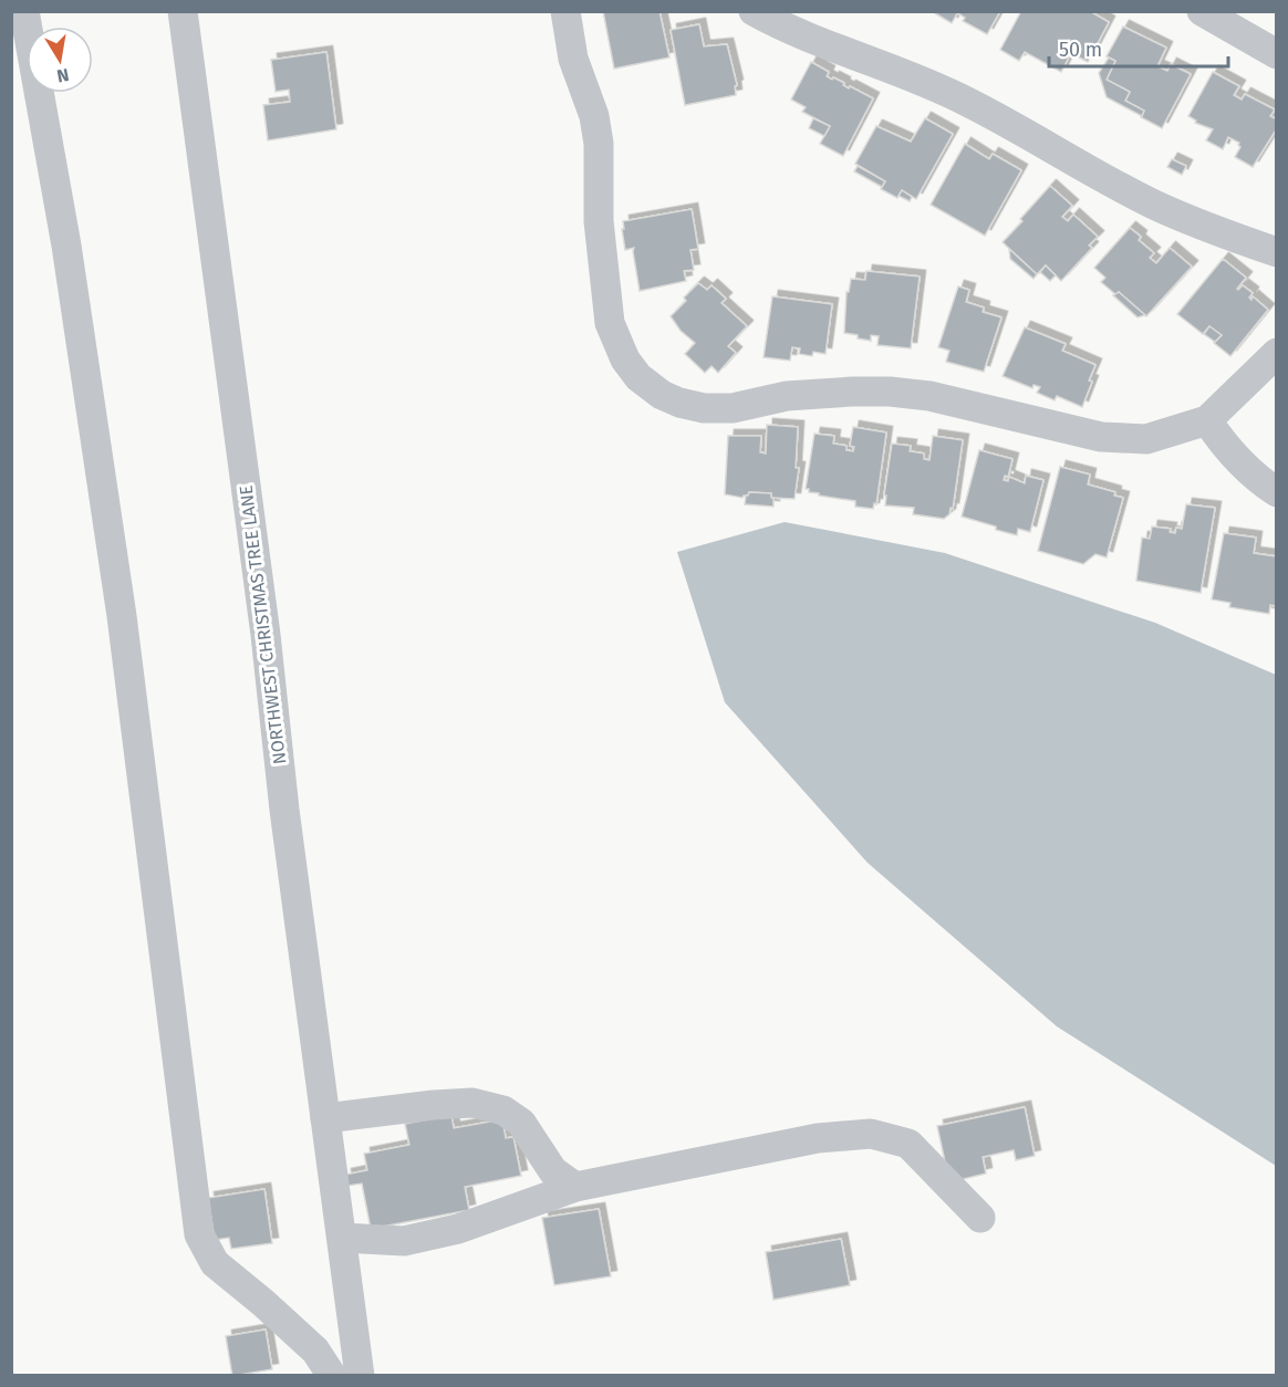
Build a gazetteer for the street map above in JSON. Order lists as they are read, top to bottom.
{
  "streets": {
    "street": ["NORTHWEST CHRISTMAS TREE LANE"]
  },
  "scale_bar": "50 m",
  "north": "bottom"
}
